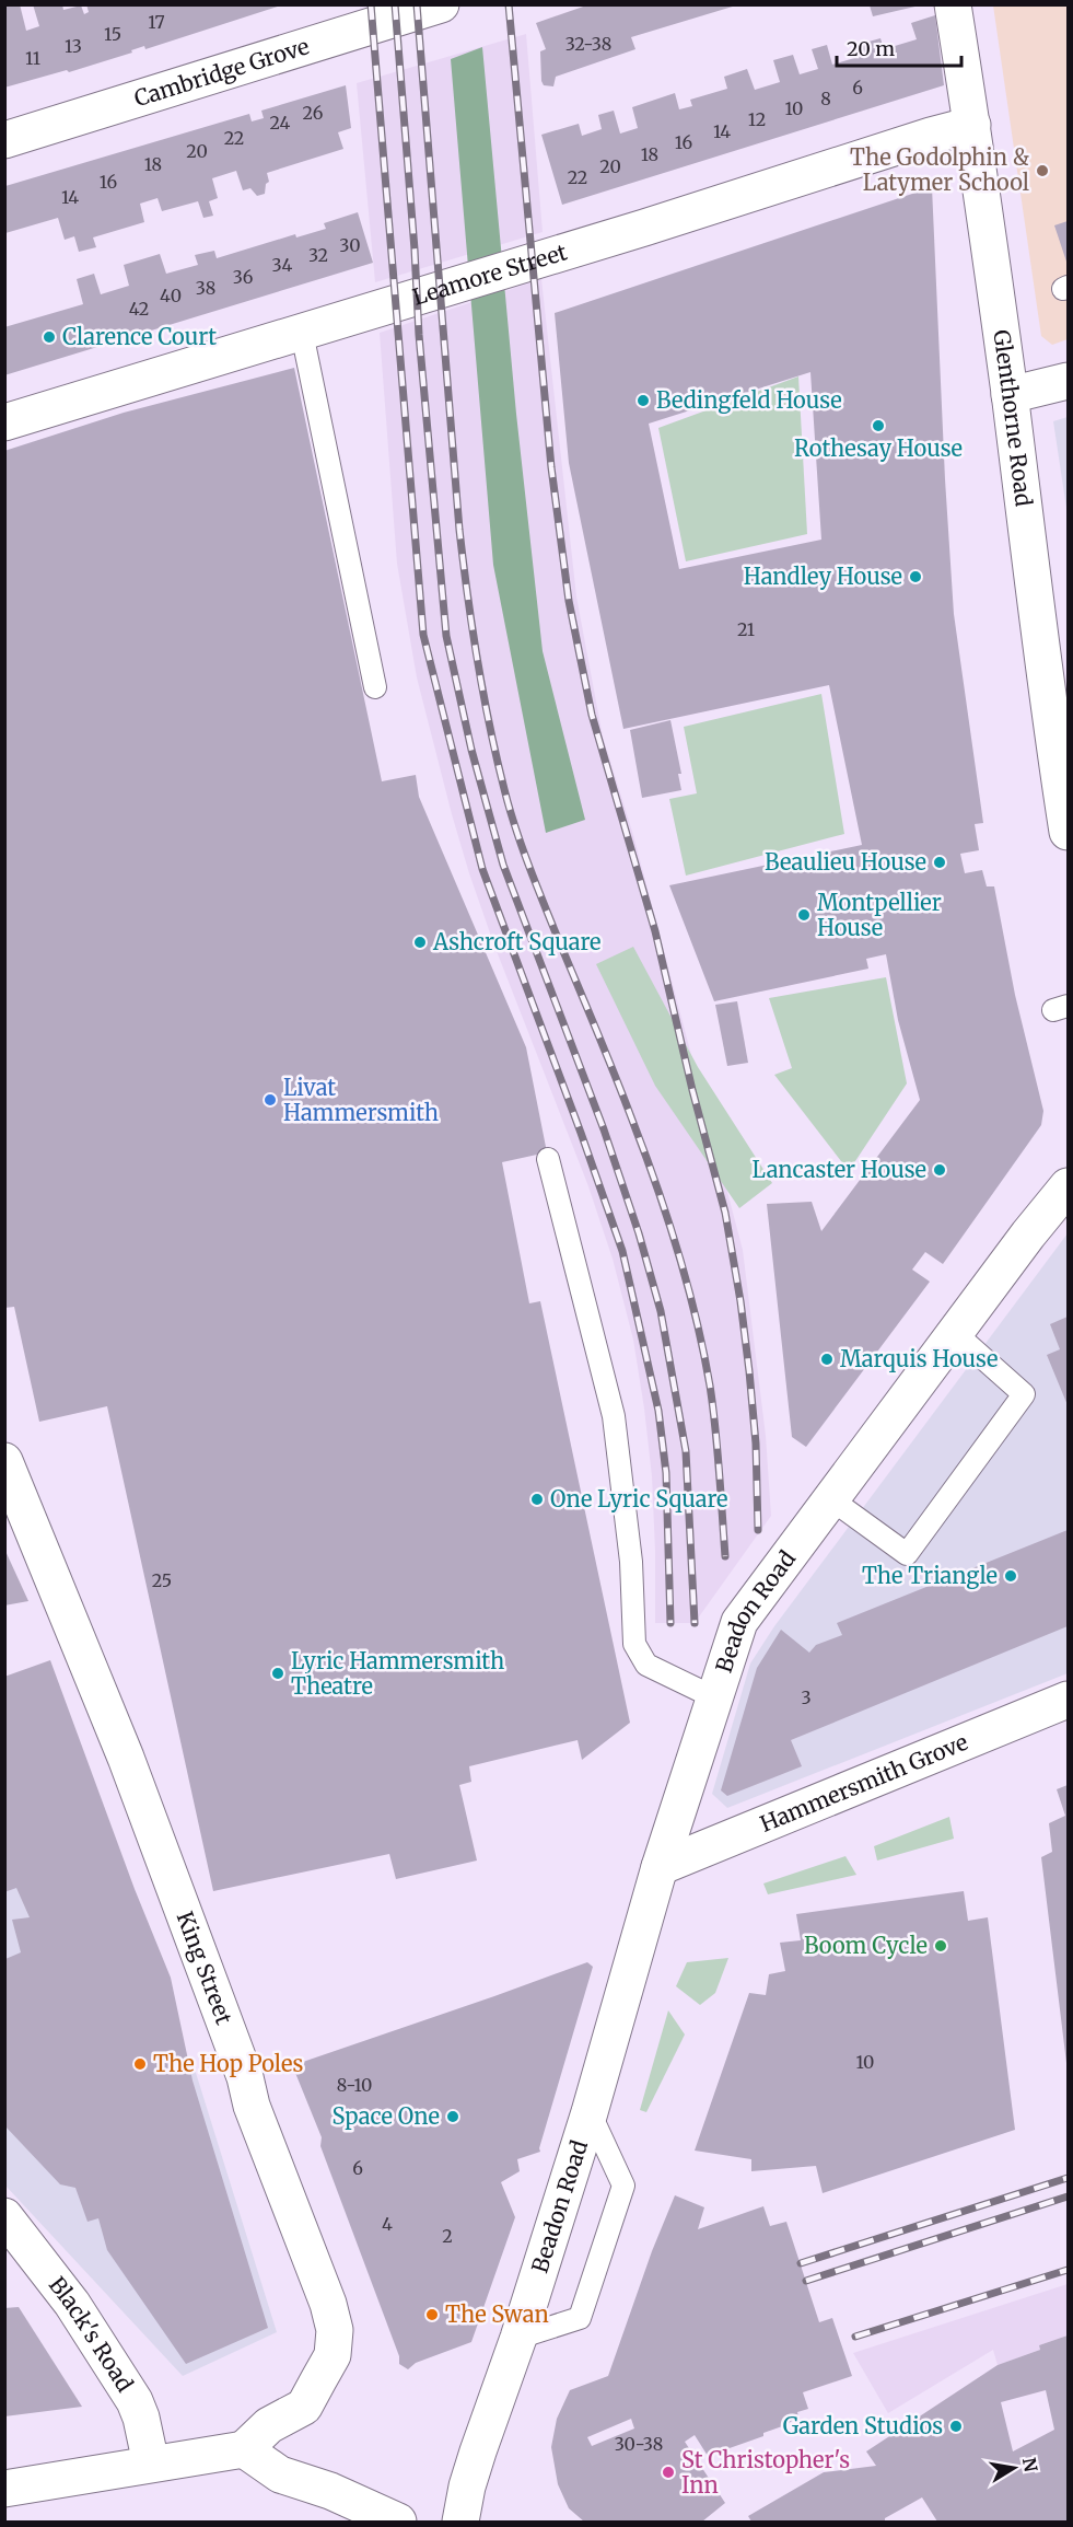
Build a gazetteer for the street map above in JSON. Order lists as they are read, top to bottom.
{
  "streets": {
    "main road": [
      "Cambridge Grove",
      "Leamore Street",
      "Glenthorne Road",
      "Beadon Road",
      "Hammersmith Grove",
      "King Street",
      "Black's Road"
    ]
  },
  "crossings": [
    ["Leamore Street", "Glenthorne Road"],
    ["Beadon Road", "Hammersmith Grove"]
  ],
  "places": [
    "The Godolphin & Latymer School",
    "Clarence Court",
    "Bedingfeld House",
    "Rothesay House",
    "Handley House",
    "Beaulieu House",
    "Montpellier House",
    "Ashcroft Square",
    "Livat Hammersmith",
    "Lancaster House",
    "Marquis House",
    "One Lyric Square",
    "The Triangle",
    "Lyric Hammersmith Theatre",
    "Boom Cycle",
    "The Hop Poles",
    "Space One",
    "The Swan",
    "Garden Studios",
    "St Christopher's Inn"
  ],
  "house_numbers": [
    "17",
    "15",
    "32-38",
    "13",
    "11",
    "6",
    "8",
    "10",
    "26",
    "12",
    "24",
    "14",
    "22",
    "16",
    "20",
    "18",
    "18",
    "20",
    "22",
    "16",
    "14",
    "30",
    "32",
    "34",
    "36",
    "38",
    "40",
    "42",
    "21",
    "25",
    "3",
    "10",
    "8-10",
    "6",
    "4",
    "2",
    "30-38"
  ],
  "scale_bar": "20 m",
  "north": "right"
}
